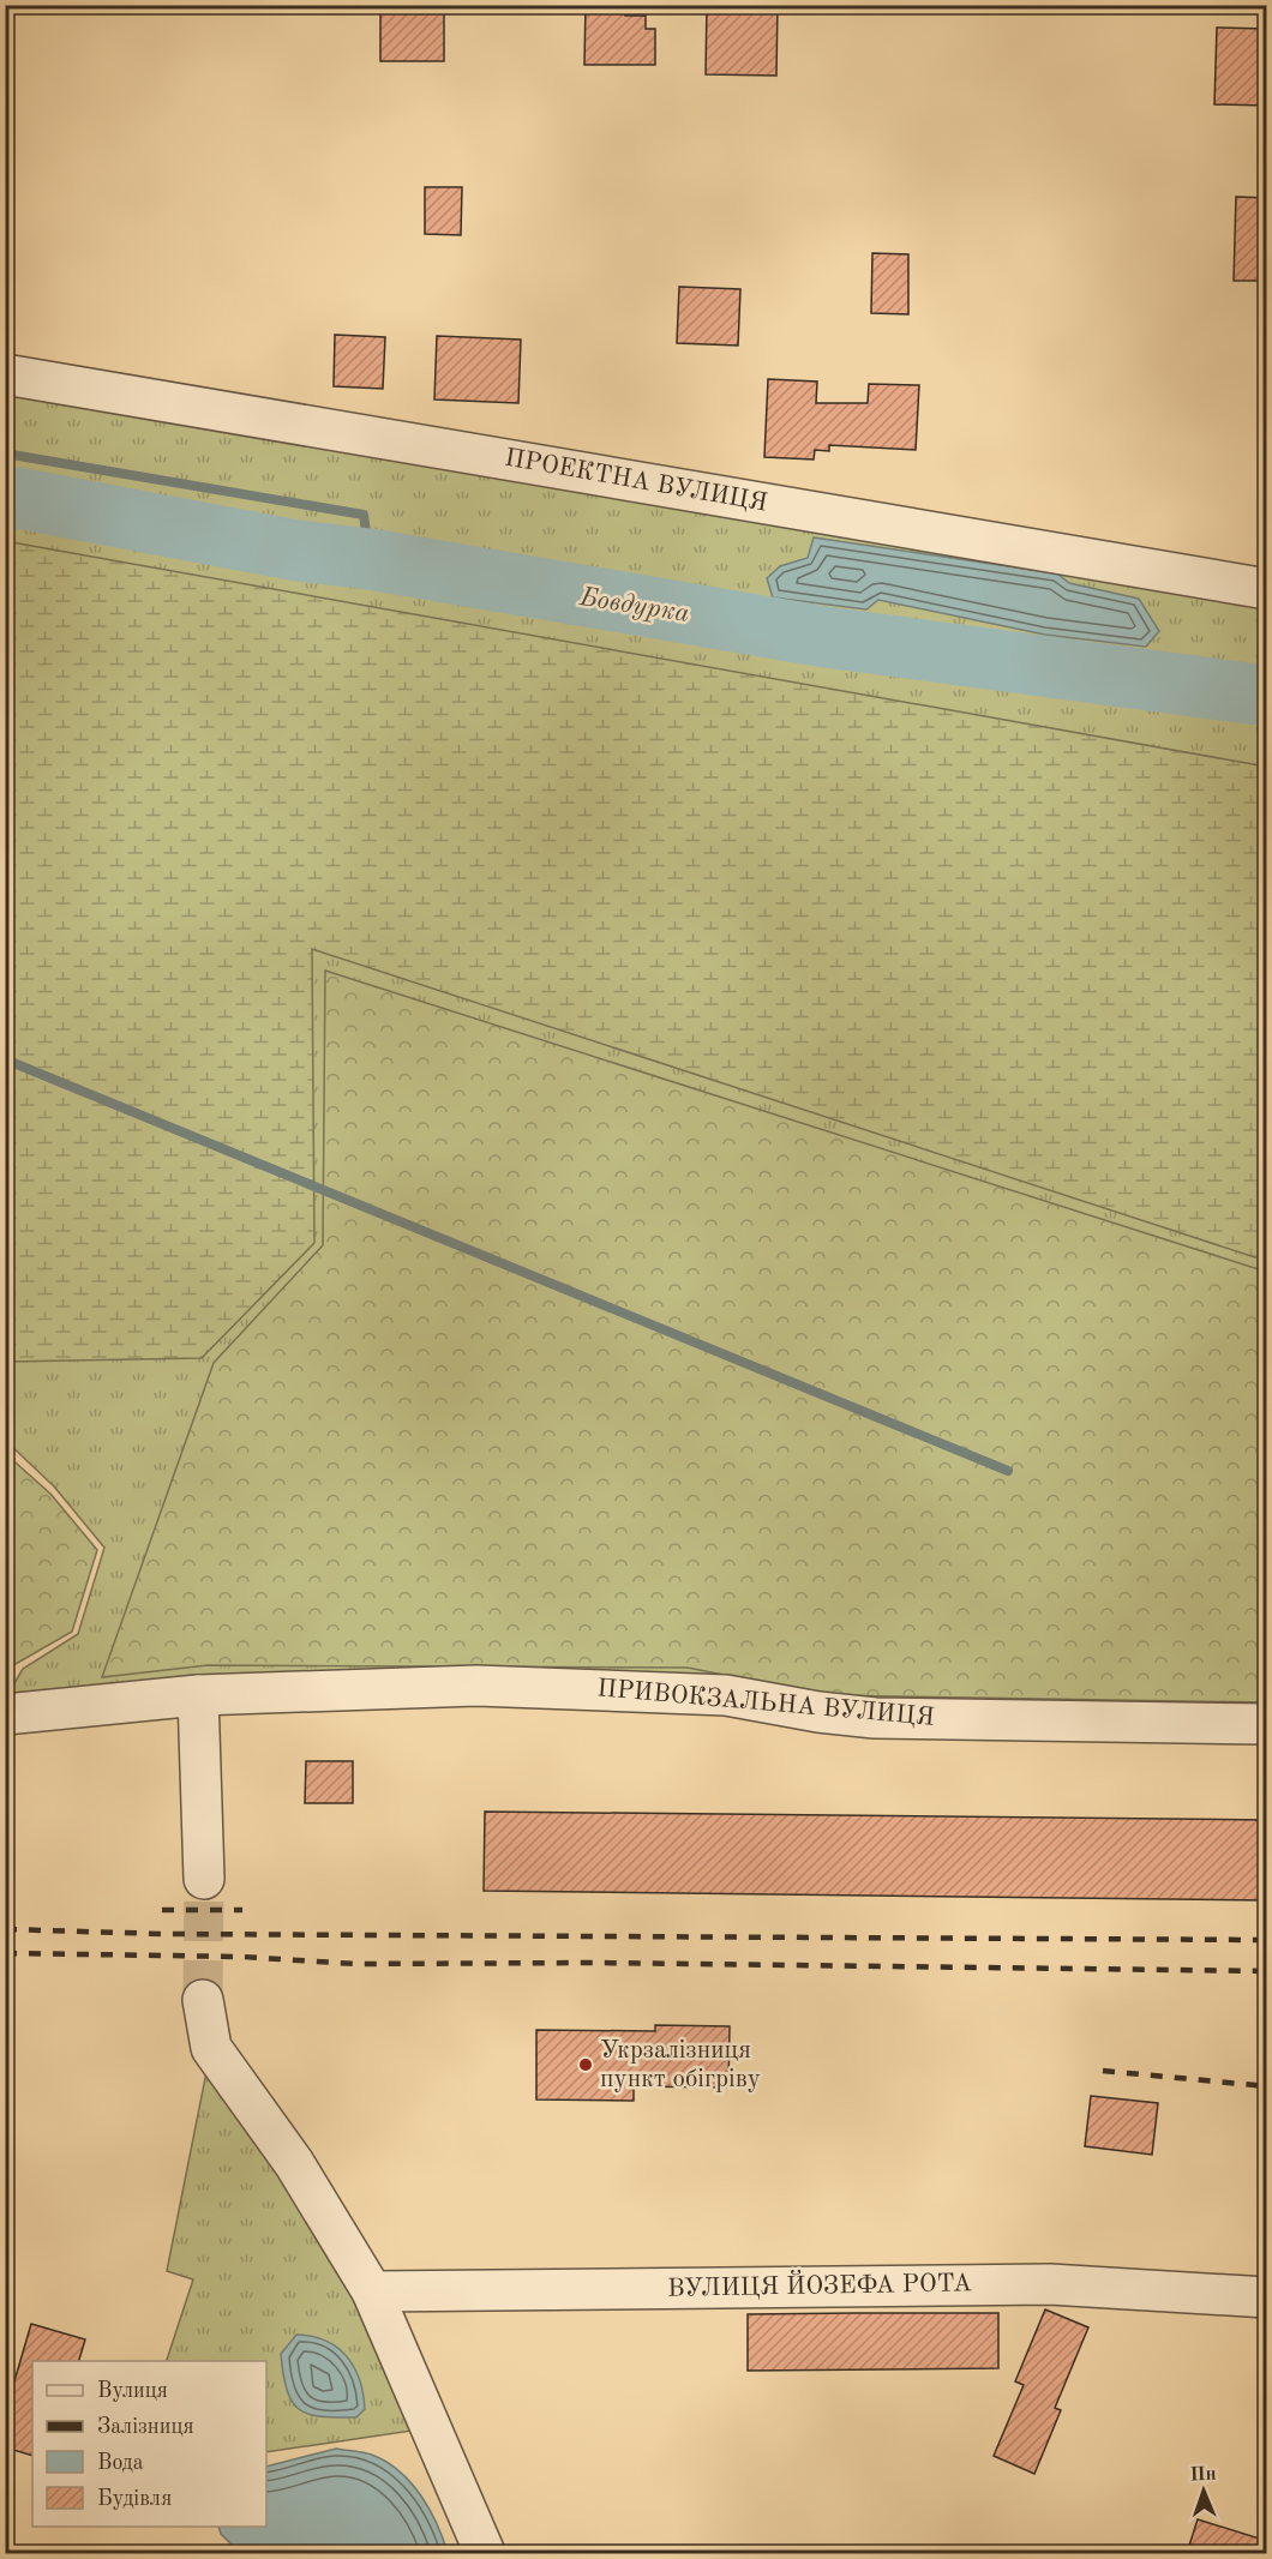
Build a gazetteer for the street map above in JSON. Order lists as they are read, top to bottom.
{
  "streets": {
    "street": ["ПРОЕКТНА ВУЛИЦЯ", "ПРИВОКЗАЛЬНА ВУЛИЦЯ", "ВУЛИЦЯ ЙОЗЕФА РОТА"]
  },
  "water": ["Бовдурка"],
  "places": ["Укрзалізниця пункт обігріву"],
  "legend": [
    "Вулиця",
    "Залізниця",
    "Вода",
    "Будівля"
  ],
  "north": "top"
}
